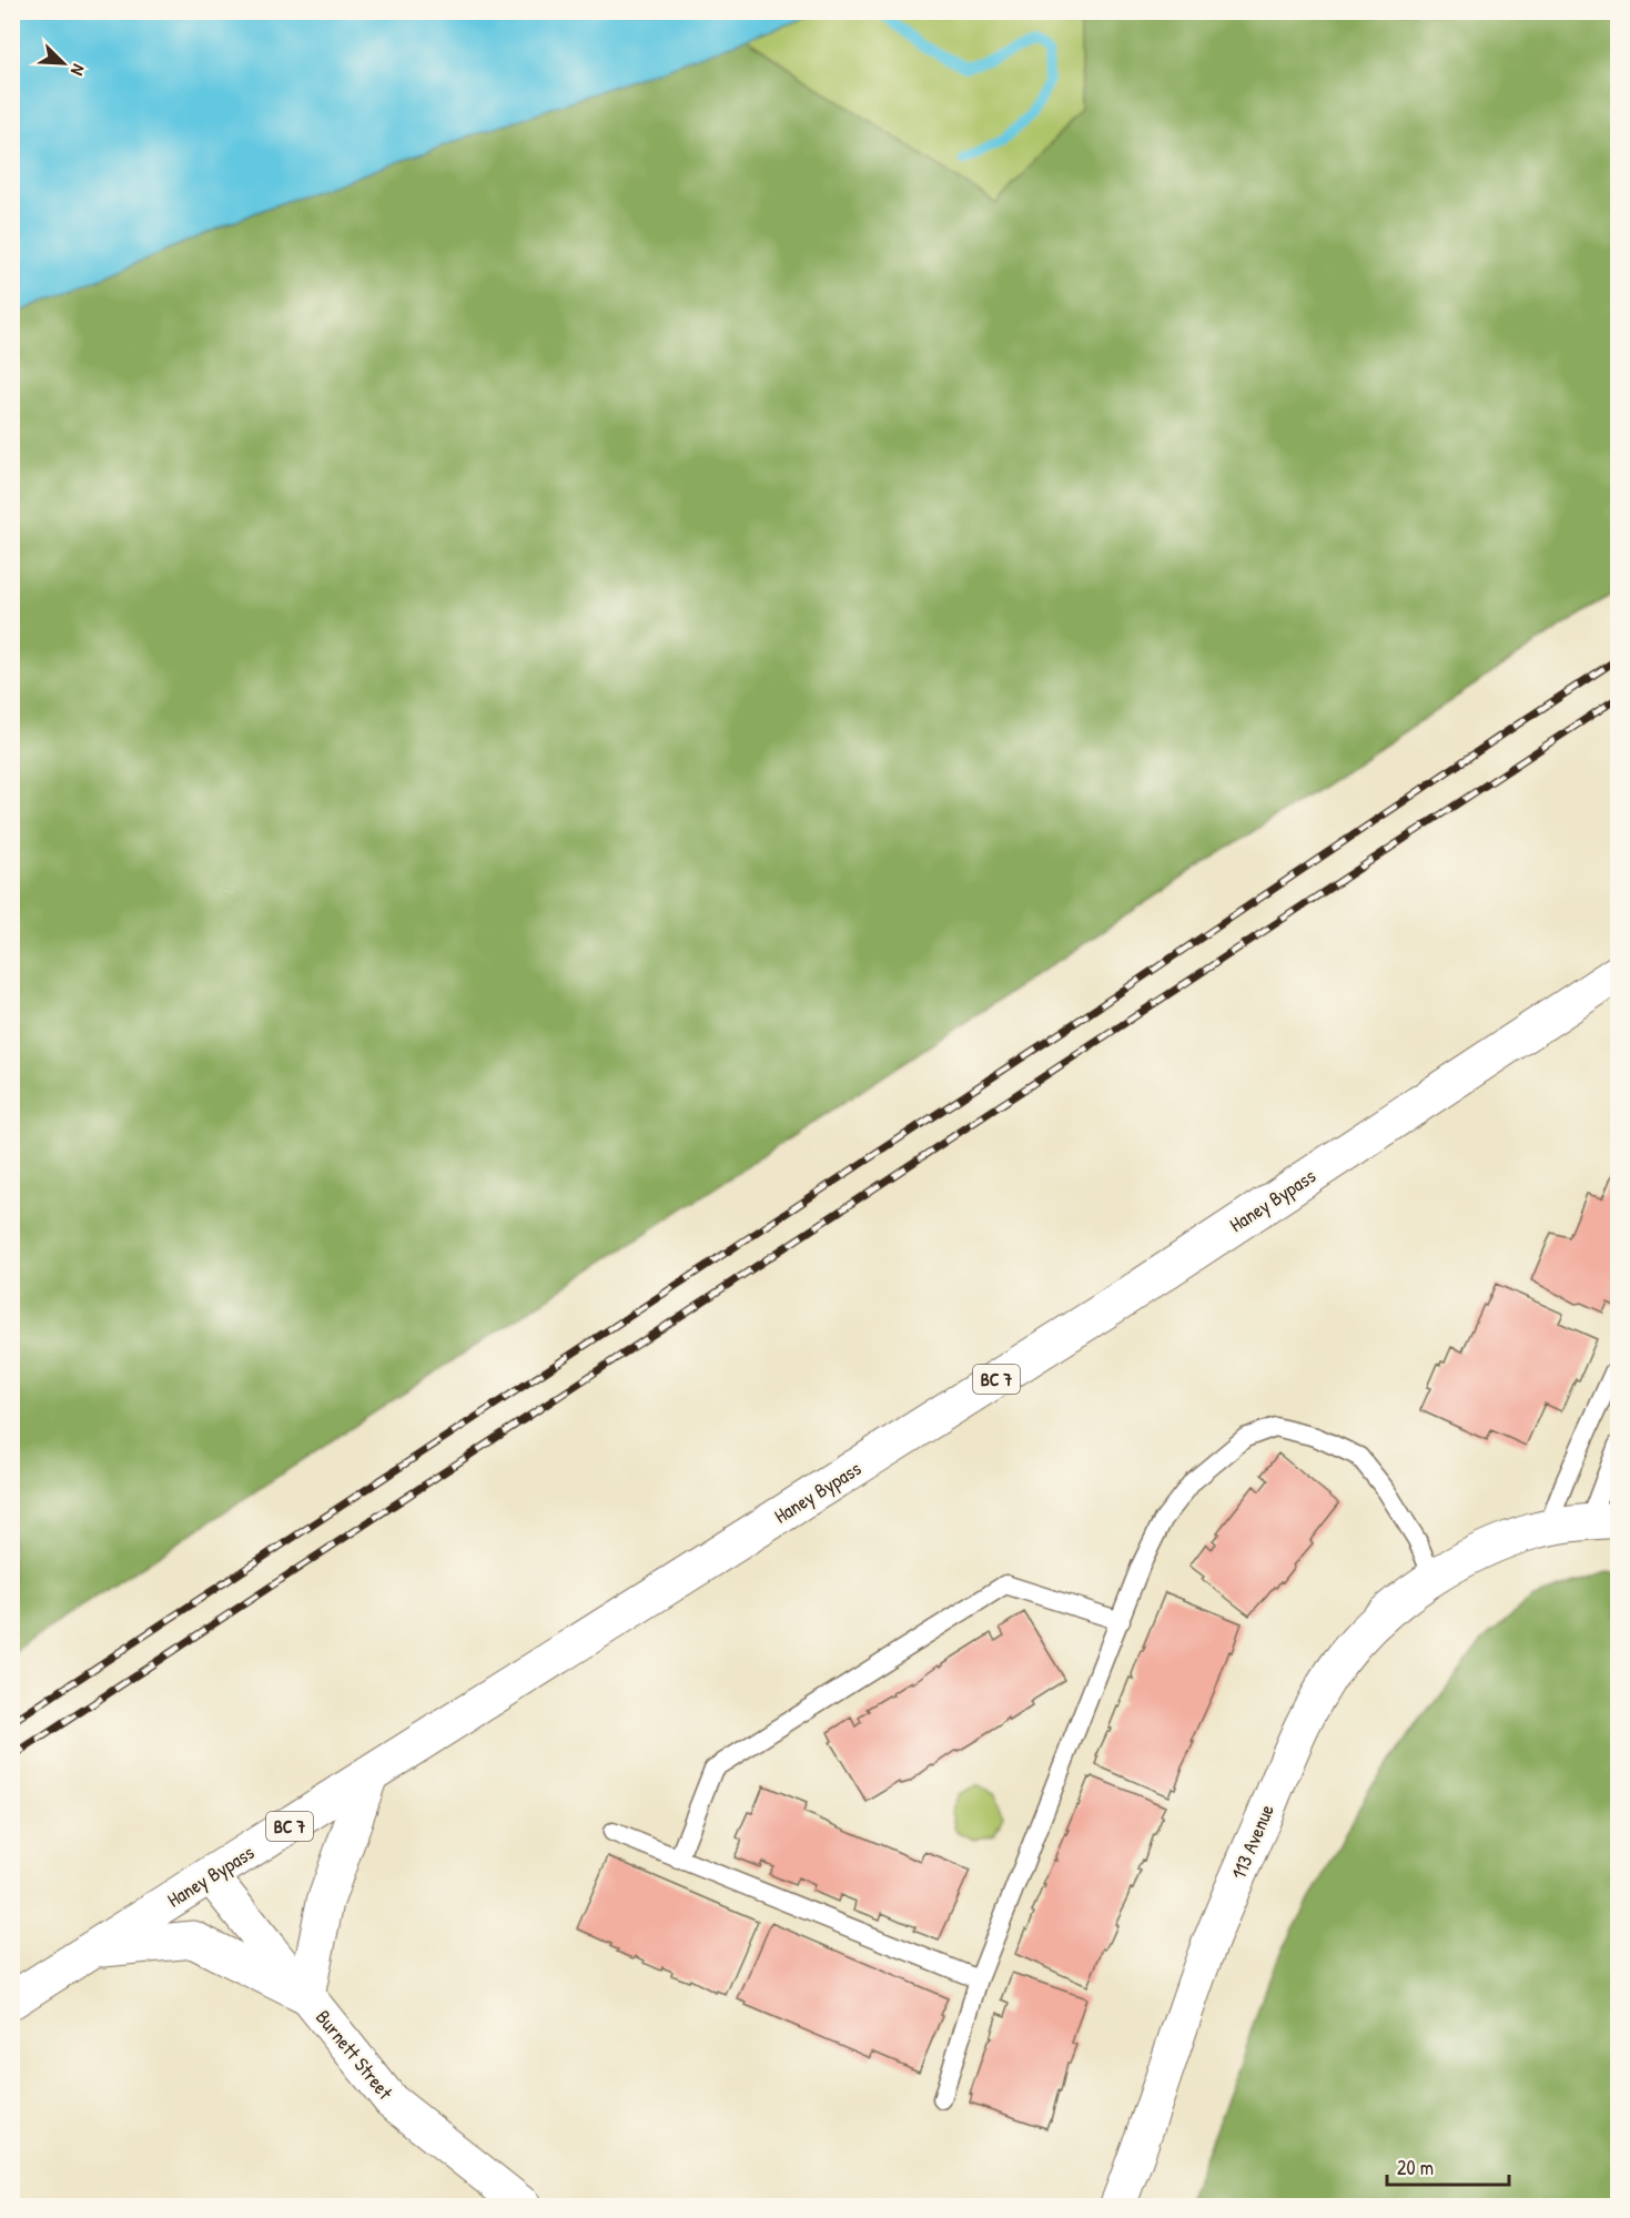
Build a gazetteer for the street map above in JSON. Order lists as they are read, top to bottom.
{
  "streets": {
    "highway": ["Haney Bypass", "BC 7"],
    "street": ["113 Avenue", "Burnett Street"]
  },
  "crossings": [
    ["Haney Bypass", "Burnett Street"]
  ],
  "scale_bar": "20 m",
  "north": "bottom right"
}
